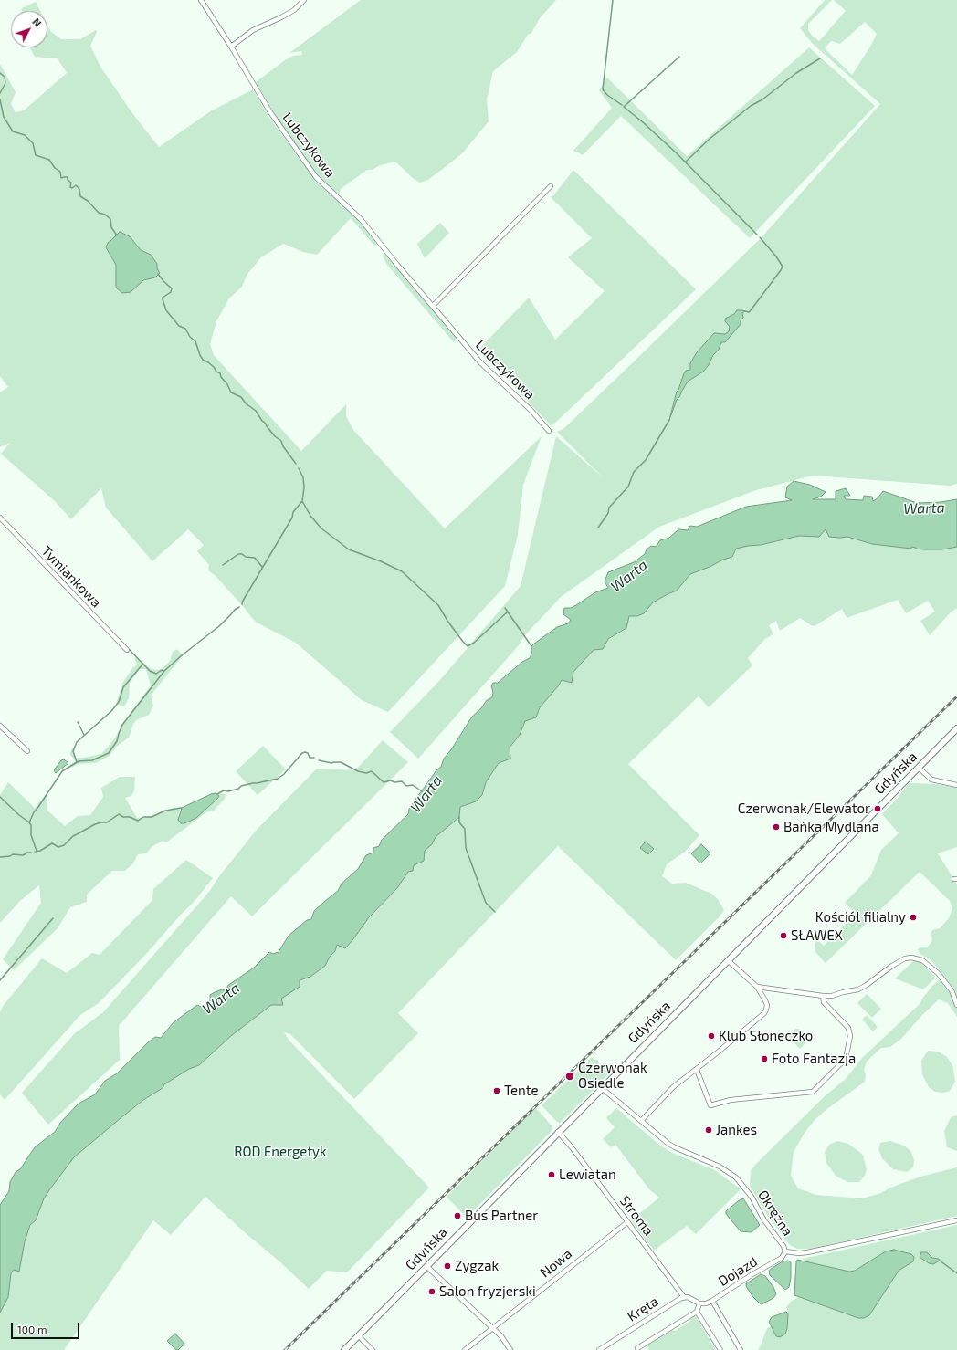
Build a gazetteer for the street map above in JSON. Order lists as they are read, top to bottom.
{
  "streets": {
    "main road": ["Gdyńska"],
    "street": [
      "Lubczykowa",
      "Tymiankowa",
      "Okrężna",
      "Stroma",
      "Nowa",
      "Dojazd",
      "Kręta"
    ]
  },
  "crossings": [
    ["Gdyńska", "Okrężna"],
    ["Gdyńska", "Stroma"],
    ["Okrężna", "Dojazd"],
    ["Stroma", "Nowa"],
    ["Stroma", "Kręta"]
  ],
  "water": ["Warta"],
  "parks": ["ROD Energetyk"],
  "places": [
    "Czerwonak/Elewator",
    "Bańka Mydlana",
    "Kościół filialny",
    "SŁAWEX",
    "Klub Słoneczko",
    "Foto Fantazja",
    "Czerwonak Osiedle",
    "Tente",
    "Jankes",
    "Lewiatan",
    "Bus Partner",
    "Zygzak",
    "Salon fryzjerski"
  ],
  "scale_bar": "100 m",
  "north": "top right"
}
